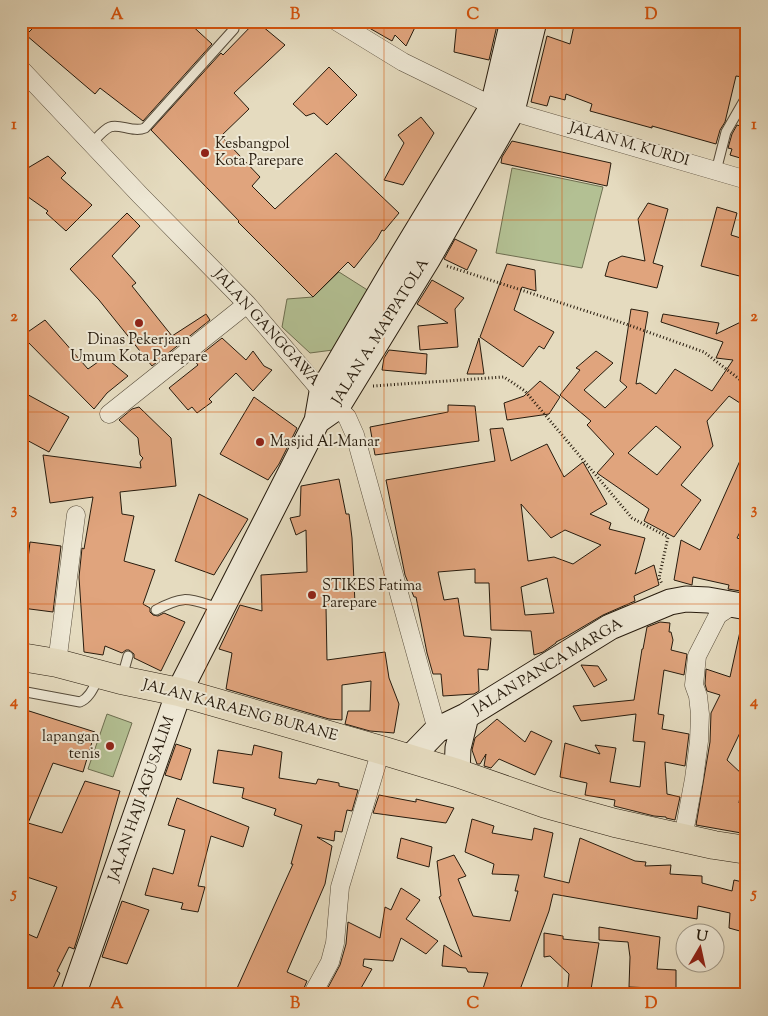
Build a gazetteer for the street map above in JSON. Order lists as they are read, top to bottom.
{
  "streets": {
    "highway": ["JALAN KARAENG BURANE"],
    "street": [
      "JALAN M. KURDI",
      "JALAN GANGGAWA",
      "JALAN A. MAPPATOLA",
      "JALAN PANCA MARGA",
      "JALAN HAJI AGUSALIM"
    ]
  },
  "crossings": [
    ["JALAN M. KURDI", "JALAN A. MAPPATOLA"],
    ["JALAN GANGGAWA", "JALAN A. MAPPATOLA"],
    ["JALAN GANGGAWA", "JALAN PANCA MARGA"],
    ["JALAN GANGGAWA", "JALAN HAJI AGUSALIM"],
    ["JALAN A. MAPPATOLA", "JALAN HAJI AGUSALIM"],
    ["JALAN KARAENG BURANE", "JALAN HAJI AGUSALIM"]
  ],
  "places": [
    "Kesbangpol Kota Parepare",
    "Dinas Pekerjaan Umum Kota Parepare",
    "Masjid Al-Manar",
    "STIKES Fatima Parepare",
    "lapangan tenis"
  ],
  "north": "top",
  "grid": {
    "columns": [
      "A",
      "B",
      "C",
      "D"
    ],
    "rows": [
      "1",
      "2",
      "3",
      "4",
      "5"
    ]
  }
}
